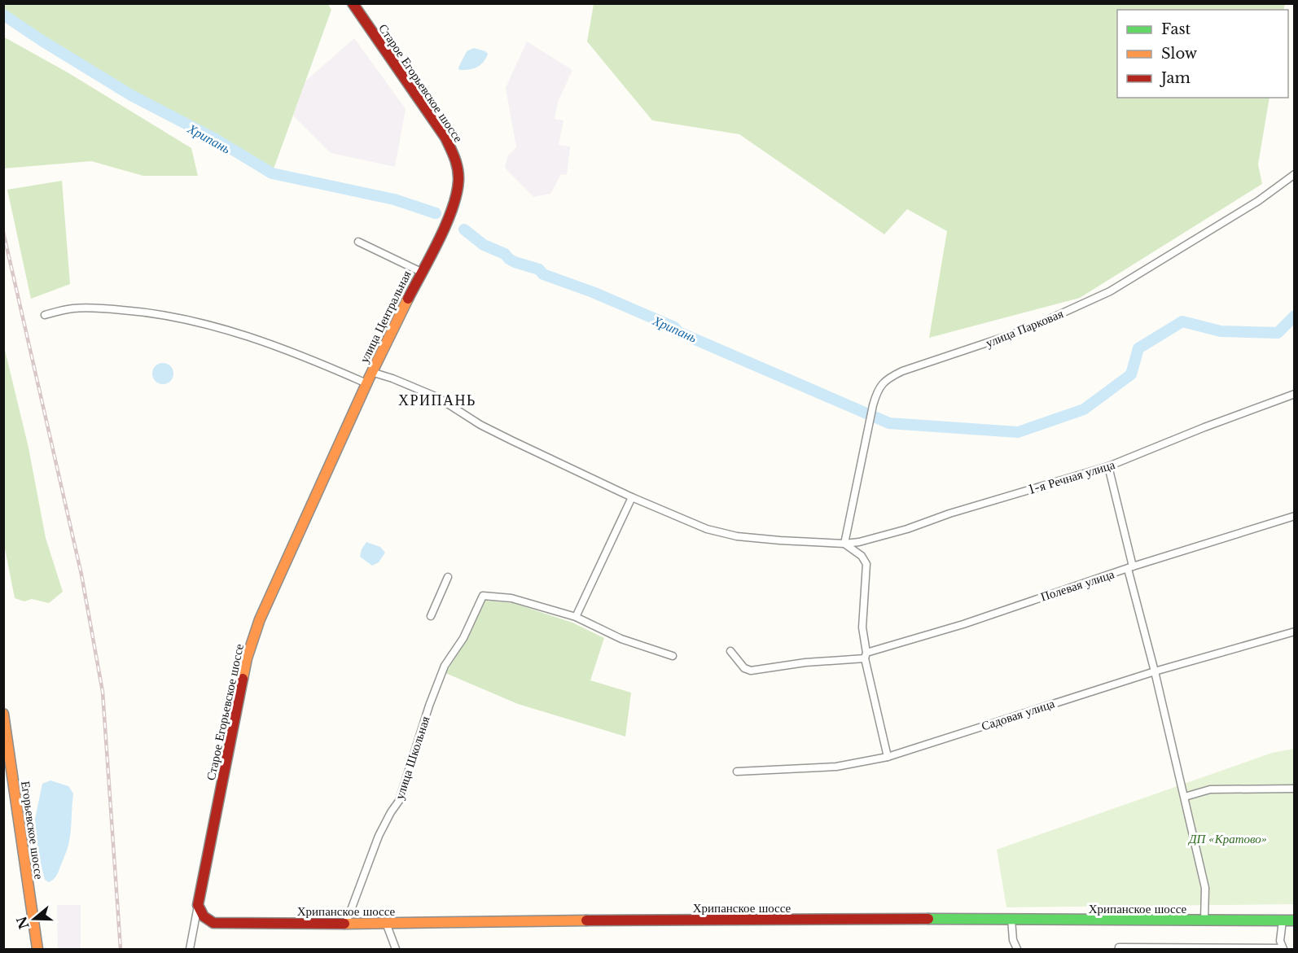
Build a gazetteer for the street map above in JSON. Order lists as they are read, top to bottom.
{
  "streets": {
    "main road": [
      "Старое Егорьевское шоссе",
      "улица Центральная",
      "Егорьевское шоссе",
      "Хрипанское шоссе"
    ],
    "street": [
      "улица Парковая",
      "1-я Речная улица",
      "Полевая улица",
      "Садовая улица",
      "улица Школьная"
    ]
  },
  "crossings": [
    ["Старое Егорьевское шоссе", "улица Центральная"],
    ["Старое Егорьевское шоссе", "Хрипанское шоссе"],
    ["улица Центральная", "1-я Речная улица"],
    ["улица Парковая", "1-я Речная улица"],
    ["улица Школьная", "Хрипанское шоссе"]
  ],
  "districts": ["ХРИПАНЬ"],
  "water": ["Хрипань"],
  "parks": ["ДП «Кратово»"],
  "legend": ["Fast", "Slow", "Jam"],
  "north": "left"
}
